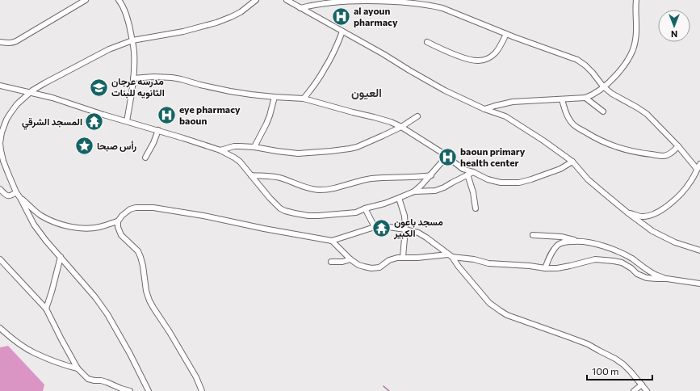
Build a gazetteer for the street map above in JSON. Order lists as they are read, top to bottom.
{
  "districts": ["العيون"],
  "places": {
    "hospital": ["al ayoun pharmacy", "eye pharmacy baoun", "baoun primary health center"],
    "school or university": ["مدرسه عرجان الثانويه للبنات"],
    "temple": ["المسجد الشرقي", "مسجد باعون الكبير"],
    "place": ["رأس صبحا"]
  },
  "scale_bar": "100 m",
  "north": "bottom"
}
